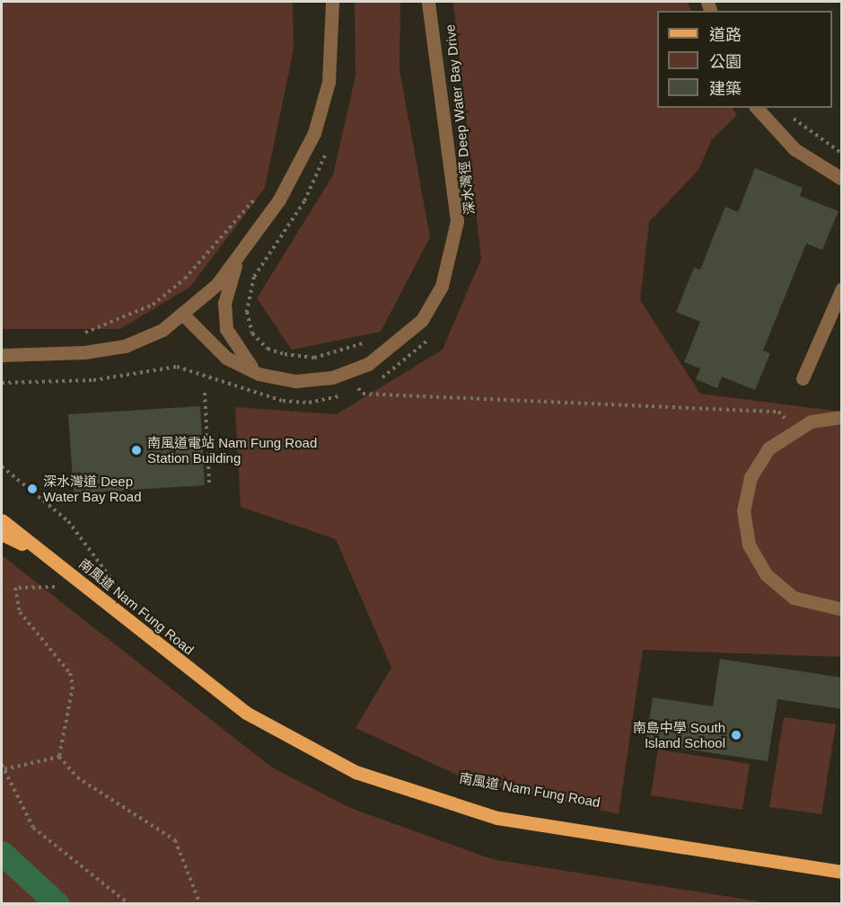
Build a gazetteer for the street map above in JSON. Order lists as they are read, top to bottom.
{
  "streets": {
    "main road": ["南風道 Nam Fung Road"],
    "street": ["深水灣徑 Deep Water Bay Drive"]
  },
  "places": ["南風道電站 Nam Fung Road Station Building", "深水灣道 Deep Water Bay Road", "南島中學 South Island School"],
  "legend": ["道路", "公園", "建築"]
}
